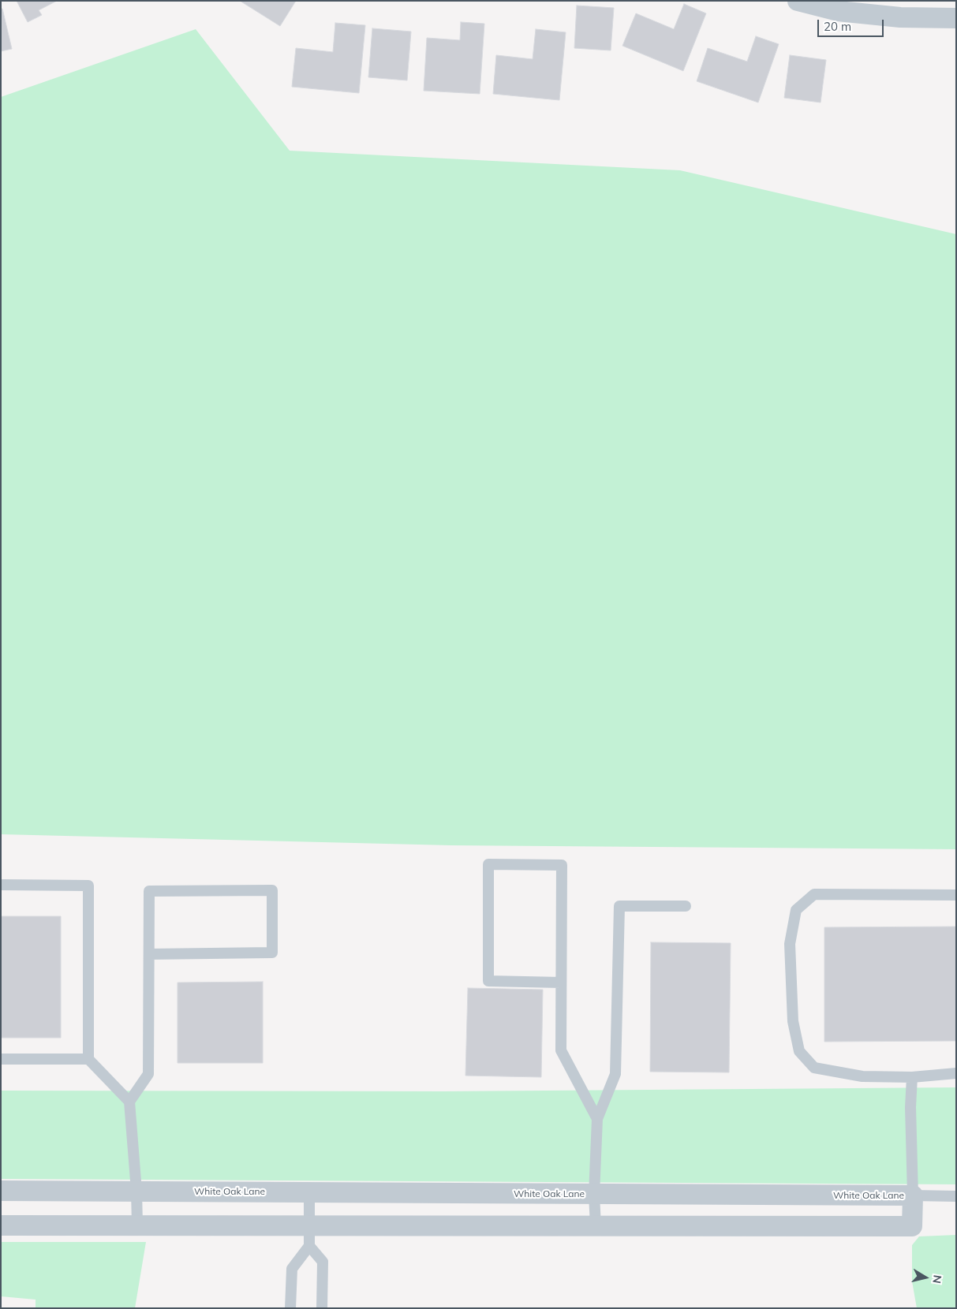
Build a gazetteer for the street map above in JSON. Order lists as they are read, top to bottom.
{
  "streets": {
    "street": ["White Oak Lane"]
  },
  "scale_bar": "20 m",
  "north": "right"
}
